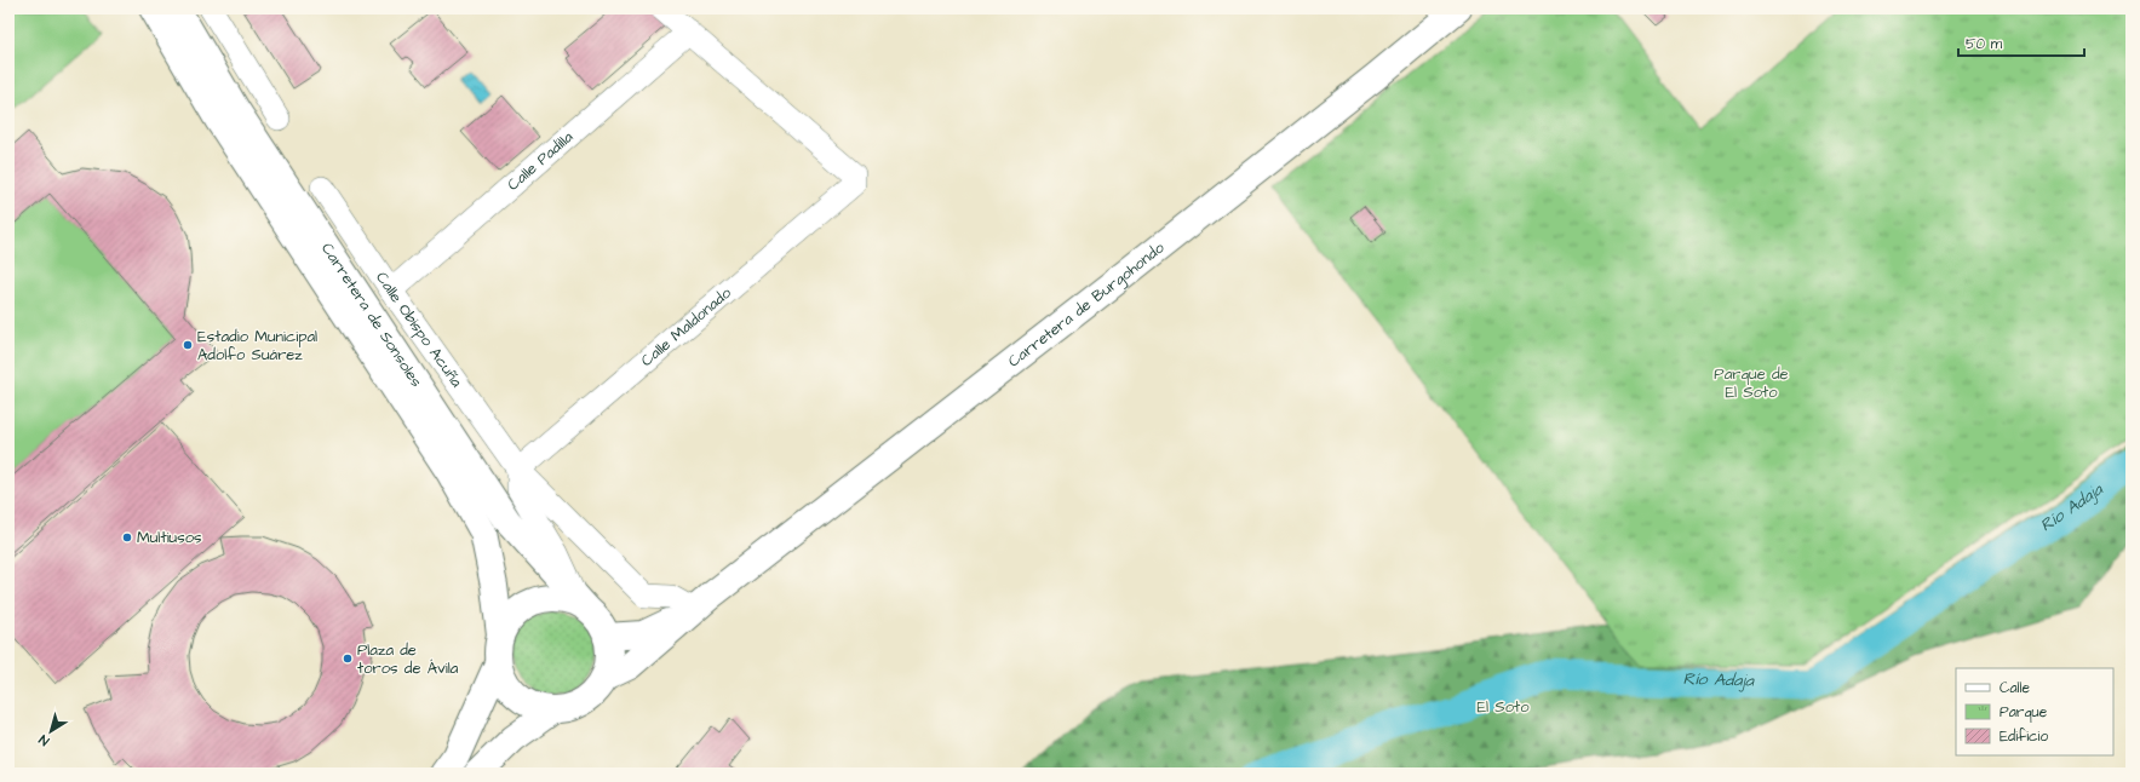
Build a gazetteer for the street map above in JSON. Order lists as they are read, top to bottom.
{
  "streets": {
    "main road": ["Carretera de Burgohondo", "Carretera de Sonsoles"],
    "street": ["Calle Padilla", "Calle Maldonado", "Calle Obispo Acuña"]
  },
  "crossings": [
    ["Calle Padilla", "Calle Maldonado"],
    ["Calle Padilla", "Calle Obispo Acuña"],
    ["Carretera de Burgohondo", "Carretera de Sonsoles"],
    ["Carretera de Burgohondo", "Calle Obispo Acuña"],
    ["Carretera de Sonsoles", "Calle Obispo Acuña"],
    ["Calle Maldonado", "Calle Obispo Acuña"]
  ],
  "water": ["Río Adaja"],
  "parks": ["Parque de El Soto", "El Soto"],
  "places": ["Estadio Municipal Adolfo Suárez", "Multiusos", "Plaza de toros de Ávila"],
  "legend": ["Calle", "Parque", "Edificio"],
  "scale_bar": "50 m",
  "north": "bottom left"
}
